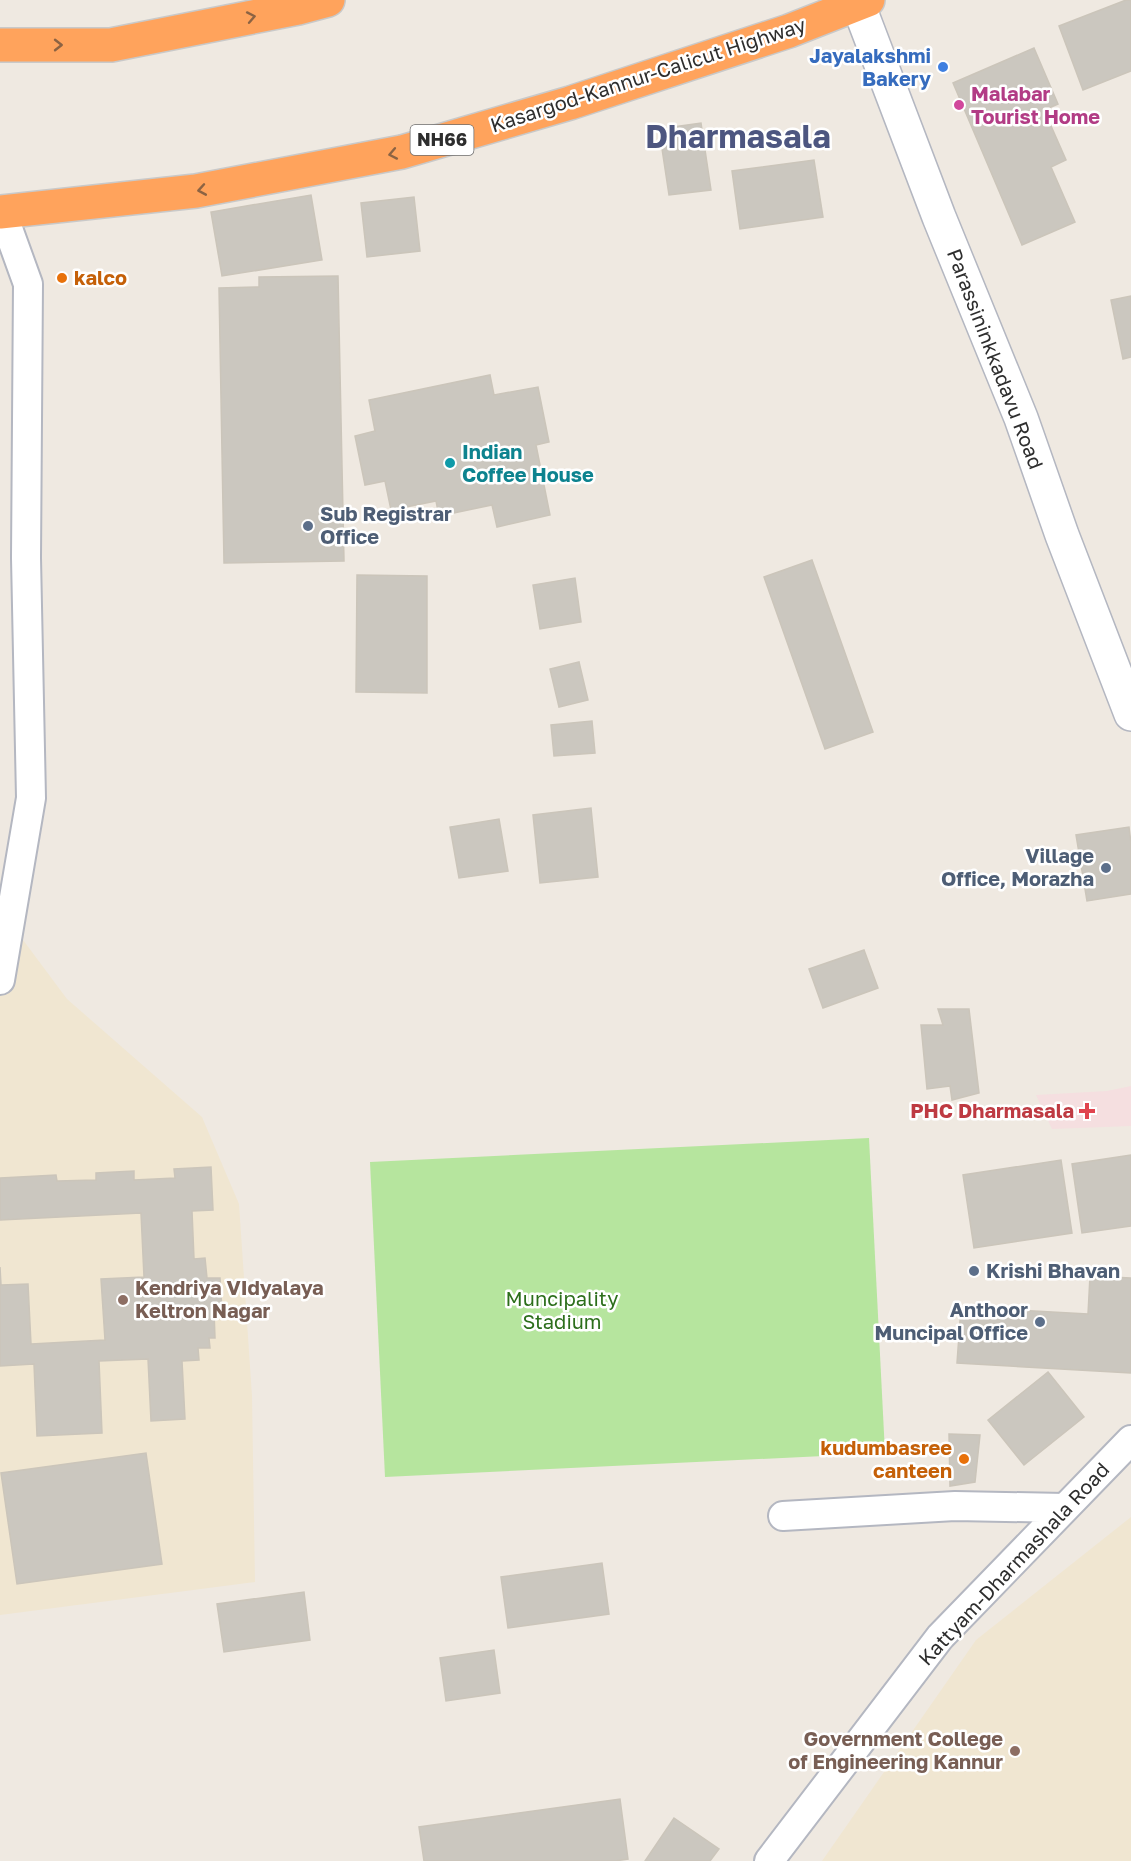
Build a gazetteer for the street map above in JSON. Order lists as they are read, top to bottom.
{
  "streets": {
    "highway": ["Kasargod-Kannur-Calicut Highway", "NH66"],
    "main road": ["Parassininkkadavu Road"],
    "street": ["Kattyam-Dharmashala Road"]
  },
  "crossings": [
    ["Kasargod-Kannur-Calicut Highway", "Parassininkkadavu Road"]
  ],
  "districts": ["Dharmasala"],
  "parks": ["Muncipality Stadium"],
  "places": {
    "other": [
      "Jayalakshmi Bakery",
      "Malabar Tourist Home",
      "kalco",
      "Indian Coffee House",
      "Sub Registrar Office",
      "Village Office, Morazha",
      "Krishi Bhavan",
      "Kendriya VIdyalaya Keltron Nagar",
      "Anthoor Muncipal Office",
      "kudumbasree canteen",
      "Government College of Engineering Kannur"
    ],
    "health": ["PHC Dharmasala"]
  }
}
